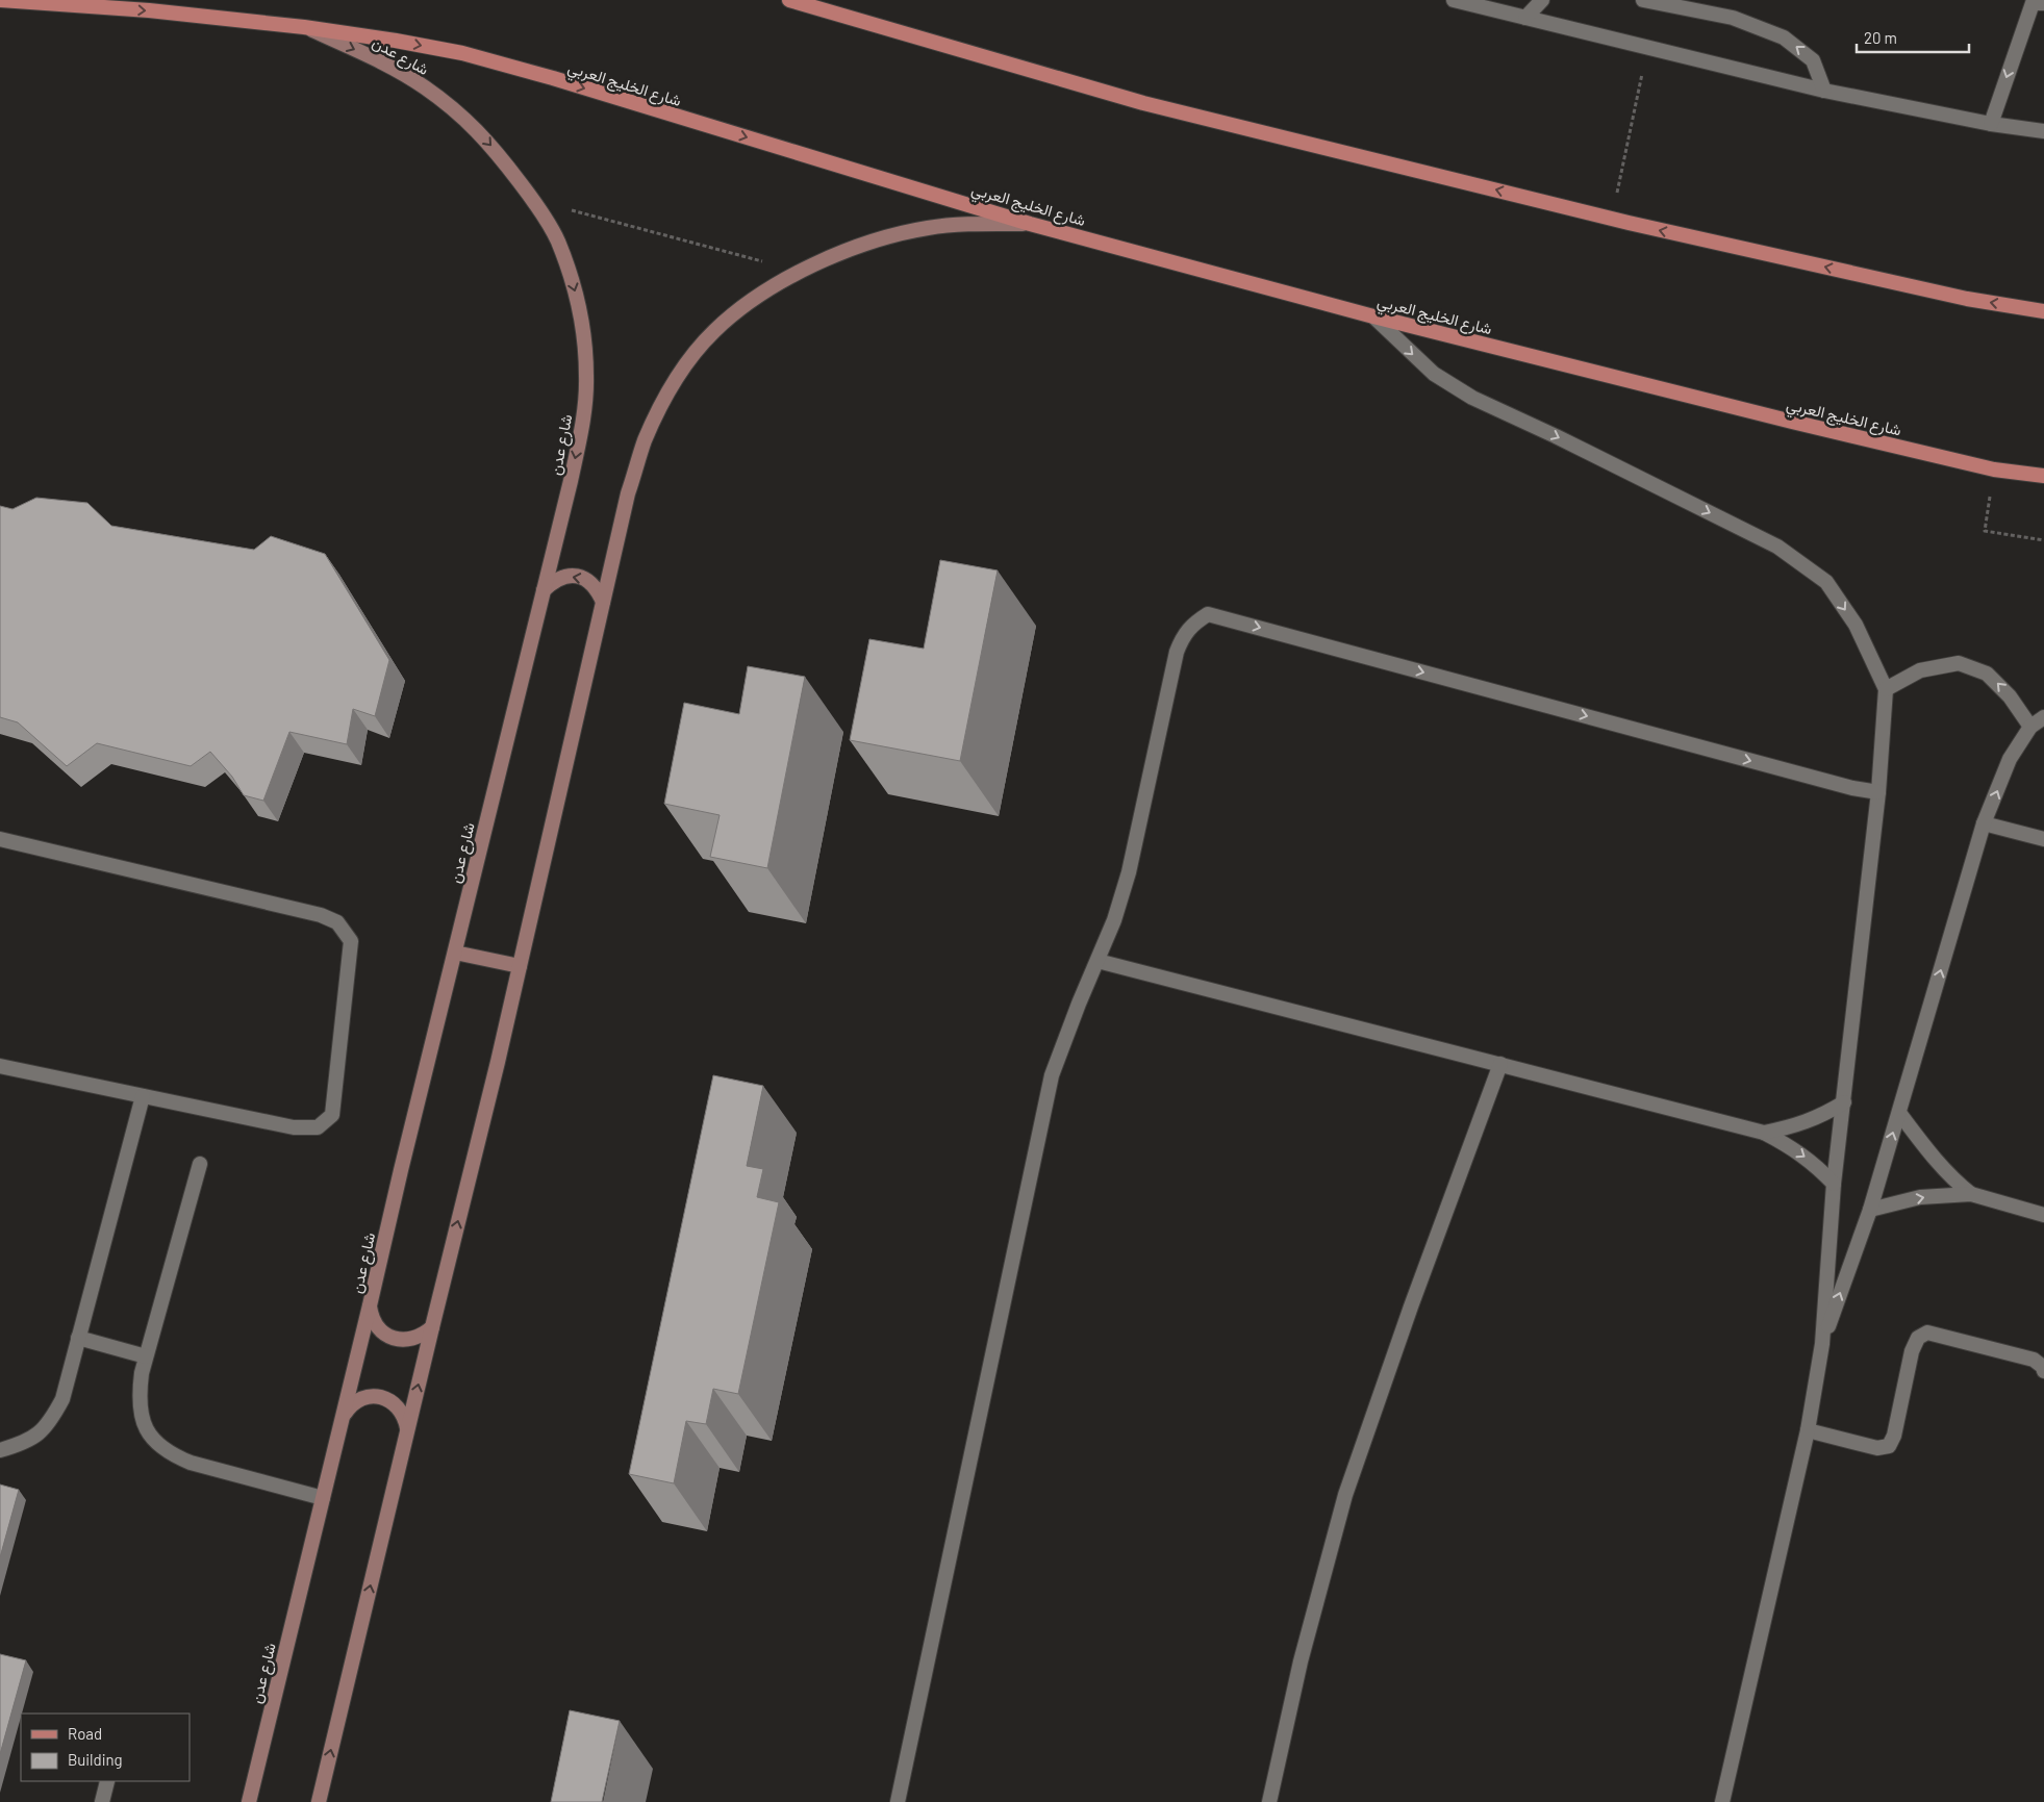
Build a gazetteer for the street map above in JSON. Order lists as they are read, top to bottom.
{
  "streets": {
    "main road": ["شارع عدن", "شارع الخليج العربي"]
  },
  "crossings": [
    ["شارع عدن", "شارع الخليج العربي"]
  ],
  "one_way": ["شارع الخليج العربي"],
  "legend": ["Road", "Building"],
  "scale_bar": "20 m"
}
